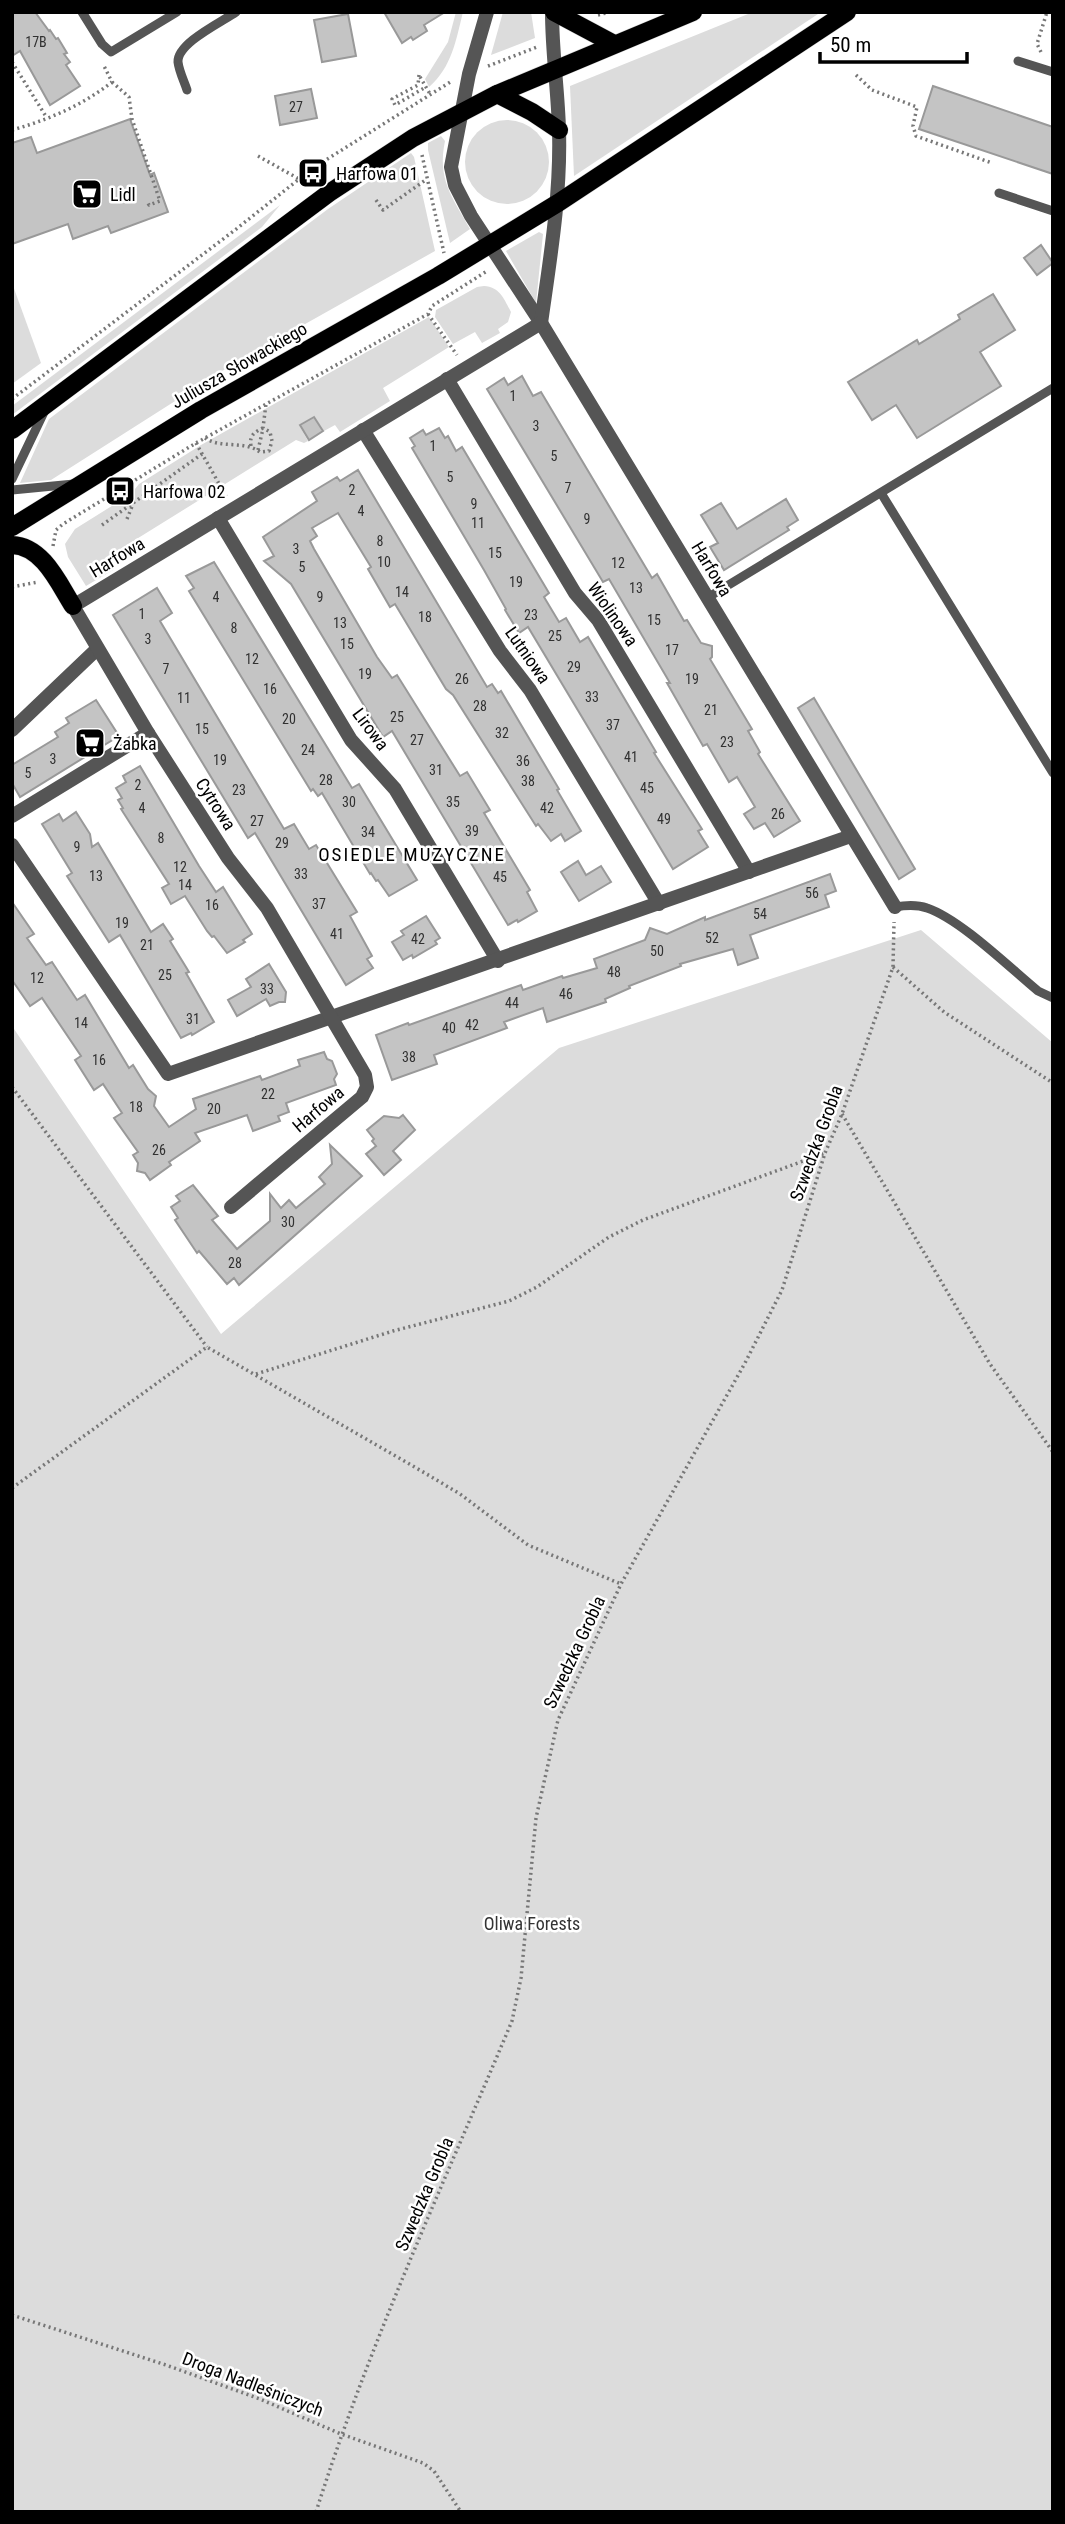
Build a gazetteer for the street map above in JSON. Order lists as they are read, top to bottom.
{
  "streets": {
    "main road": ["Juliusza Słowackiego"],
    "street": [
      "Harfowa",
      "Wiolinowa",
      "Lutniowa",
      "Lirowa",
      "Cytrowa"
    ],
    "path": ["Szwedzka Grobla", "Droga Nadleśniczych"]
  },
  "crossings": [
    ["Juliusza Słowackiego", "Harfowa"],
    ["Harfowa", "Wiolinowa"],
    ["Harfowa", "Lutniowa"],
    ["Harfowa", "Lirowa"],
    ["Harfowa", "Cytrowa"],
    ["Harfowa", "Szwedzka Grobla"],
    ["Szwedzka Grobla", "Droga Nadleśniczych"]
  ],
  "districts": ["OSIEDLE MUZYCZNE"],
  "parks": ["Oliwa Forests"],
  "places": {
    "bus stop": ["Harfowa 01", "Harfowa 02"],
    "supermarket": ["Lidl", "Żabka"]
  },
  "house_numbers": [
    "17B",
    "27",
    "1",
    "3",
    "1",
    "5",
    "5",
    "7",
    "2",
    "9",
    "4",
    "9",
    "11",
    "8",
    "3",
    "15",
    "10",
    "12",
    "5",
    "19",
    "13",
    "14",
    "4",
    "9",
    "1",
    "23",
    "18",
    "15",
    "13",
    "8",
    "25",
    "3",
    "15",
    "17",
    "12",
    "29",
    "7",
    "19",
    "26",
    "19",
    "16",
    "33",
    "11",
    "28",
    "21",
    "25",
    "20",
    "37",
    "15",
    "32",
    "27",
    "23",
    "24",
    "41",
    "3",
    "19",
    "36",
    "31",
    "5",
    "28",
    "38",
    "2",
    "45",
    "23",
    "30",
    "35",
    "4",
    "42",
    "26",
    "49",
    "27",
    "39",
    "34",
    "8",
    "29",
    "9",
    "12",
    "33",
    "13",
    "45",
    "14",
    "56",
    "37",
    "16",
    "54",
    "19",
    "41",
    "52",
    "42",
    "21",
    "50",
    "48",
    "25",
    "12",
    "33",
    "46",
    "44",
    "31",
    "14",
    "42",
    "40",
    "38",
    "16",
    "22",
    "18",
    "20",
    "26",
    "30",
    "28"
  ],
  "scale_bar": "50 m"
}
